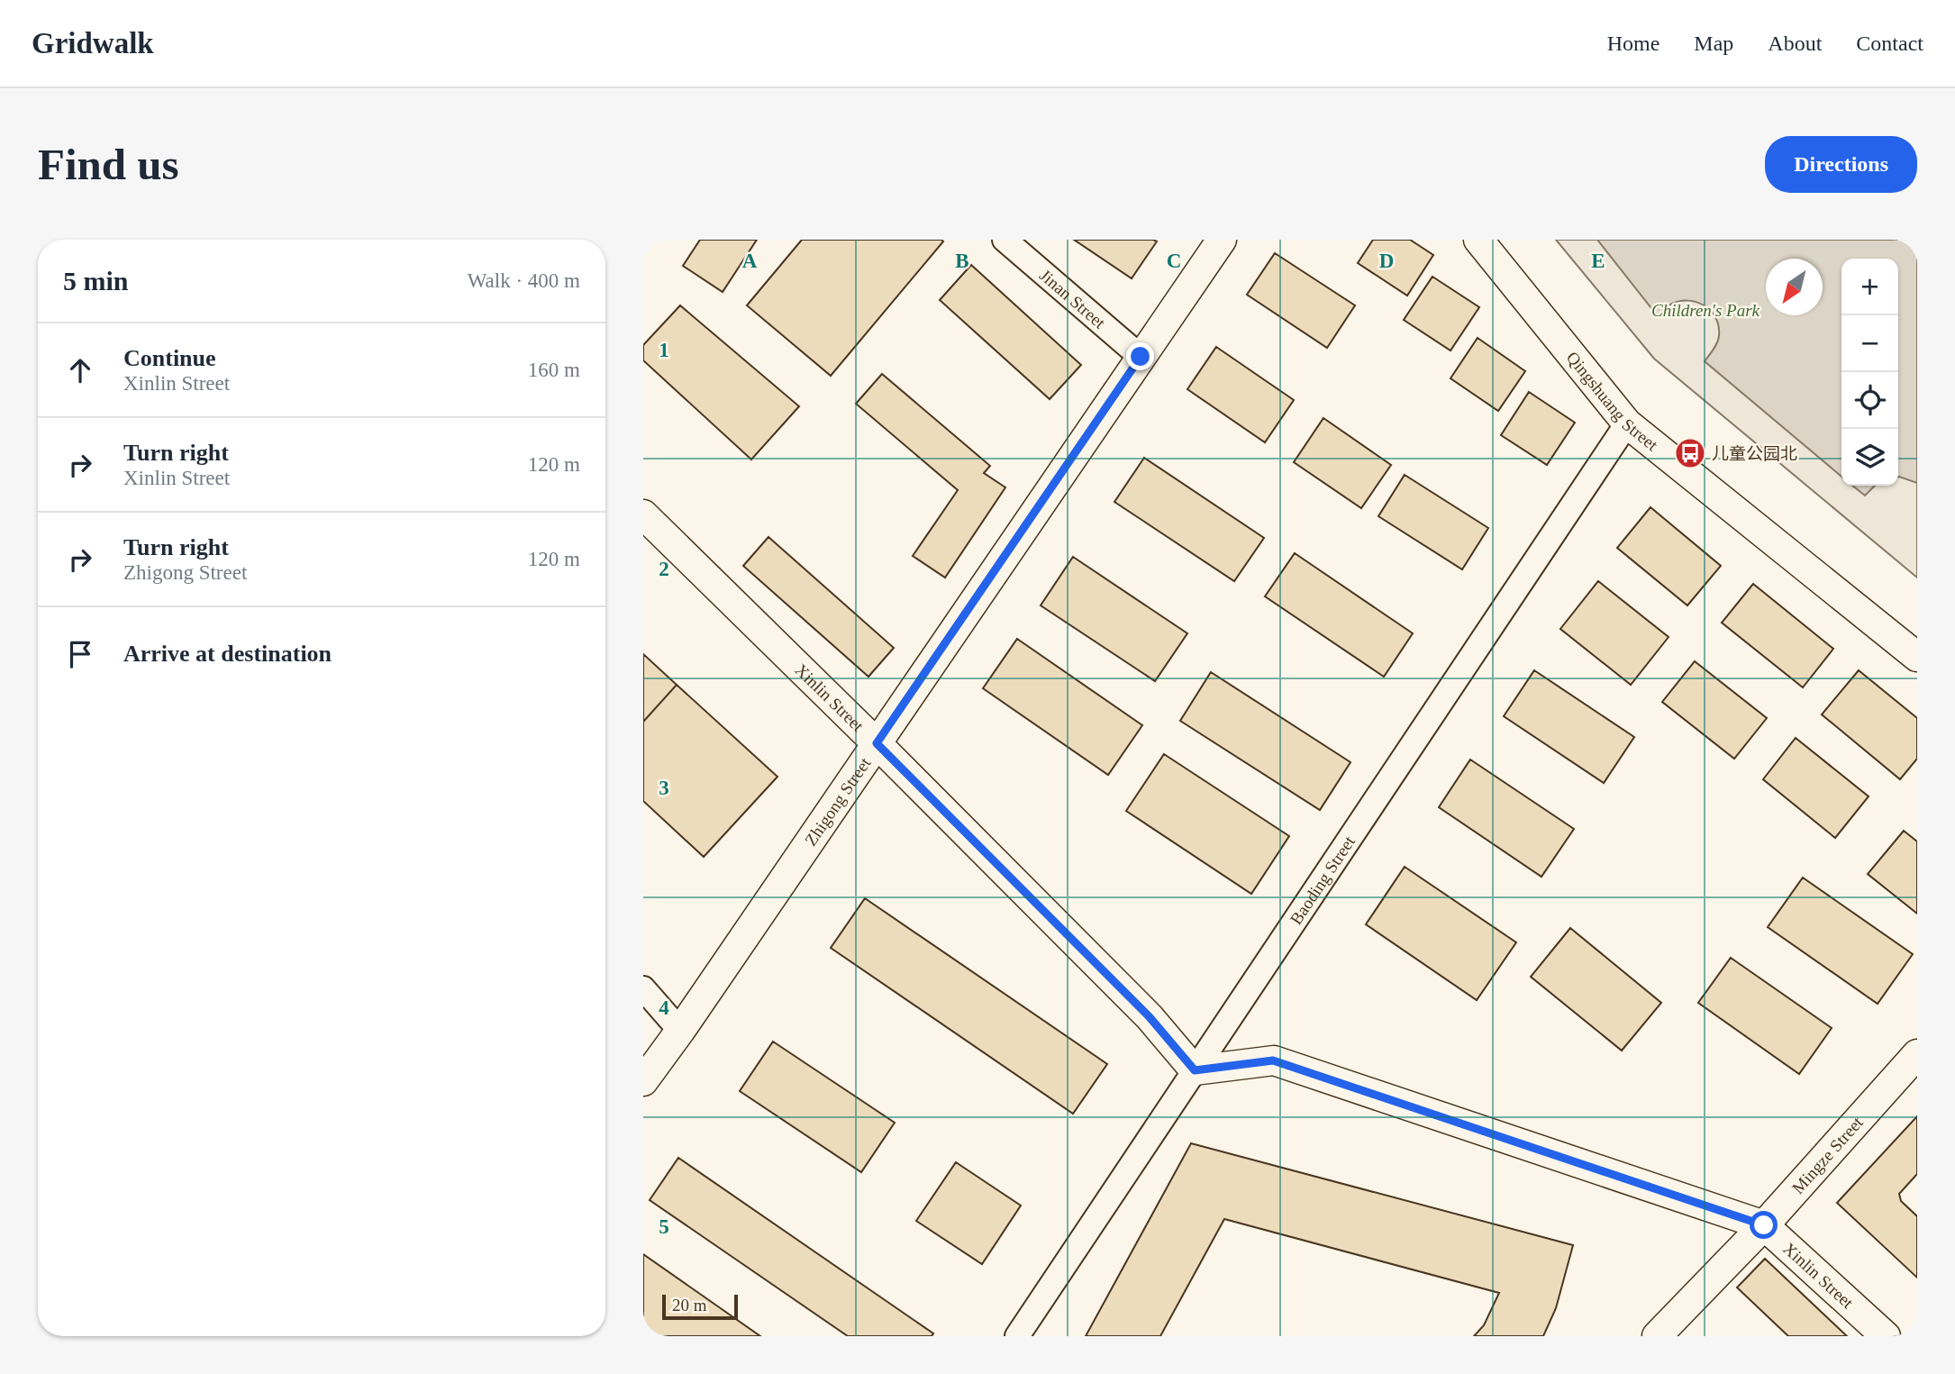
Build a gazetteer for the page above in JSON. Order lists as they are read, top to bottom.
{
  "streets": {
    "street": [
      "Jinan Street",
      "Qingshuang Street",
      "Xinlin Street",
      "Zhigong Street",
      "Baoding Street",
      "Mingze Street"
    ]
  },
  "crossings": [
    ["Jinan Street", "Zhigong Street"],
    ["Qingshuang Street", "Baoding Street"],
    ["Xinlin Street", "Zhigong Street"],
    ["Xinlin Street", "Baoding Street"],
    ["Xinlin Street", "Mingze Street"]
  ],
  "parks": ["Children's Park"],
  "places": {
    "bus stop": ["儿童公园北"]
  },
  "scale_bar": "20 m",
  "north": "bottom left",
  "page": {
    "header": "Gridwalk",
    "nav": [
      "Home",
      "Map",
      "About",
      "Contact"
    ],
    "buttons": "Directions",
    "title": "Find us",
    "heading": ["5 min", "Walk · 400 m"],
    "map_buttons": ["+", "−"],
    "list": [
      ["Continue", "Xinlin Street", "160 m"],
      ["Turn right", "Xinlin Street", "120 m"],
      ["Turn right", "Zhigong Street", "120 m"],
      "Arrive at destination"
    ],
    "scale": "20 m"
  },
  "grid": {
    "columns": [
      "A",
      "B",
      "C",
      "D",
      "E"
    ],
    "rows": [
      "1",
      "2",
      "3",
      "4",
      "5"
    ]
  }
}
